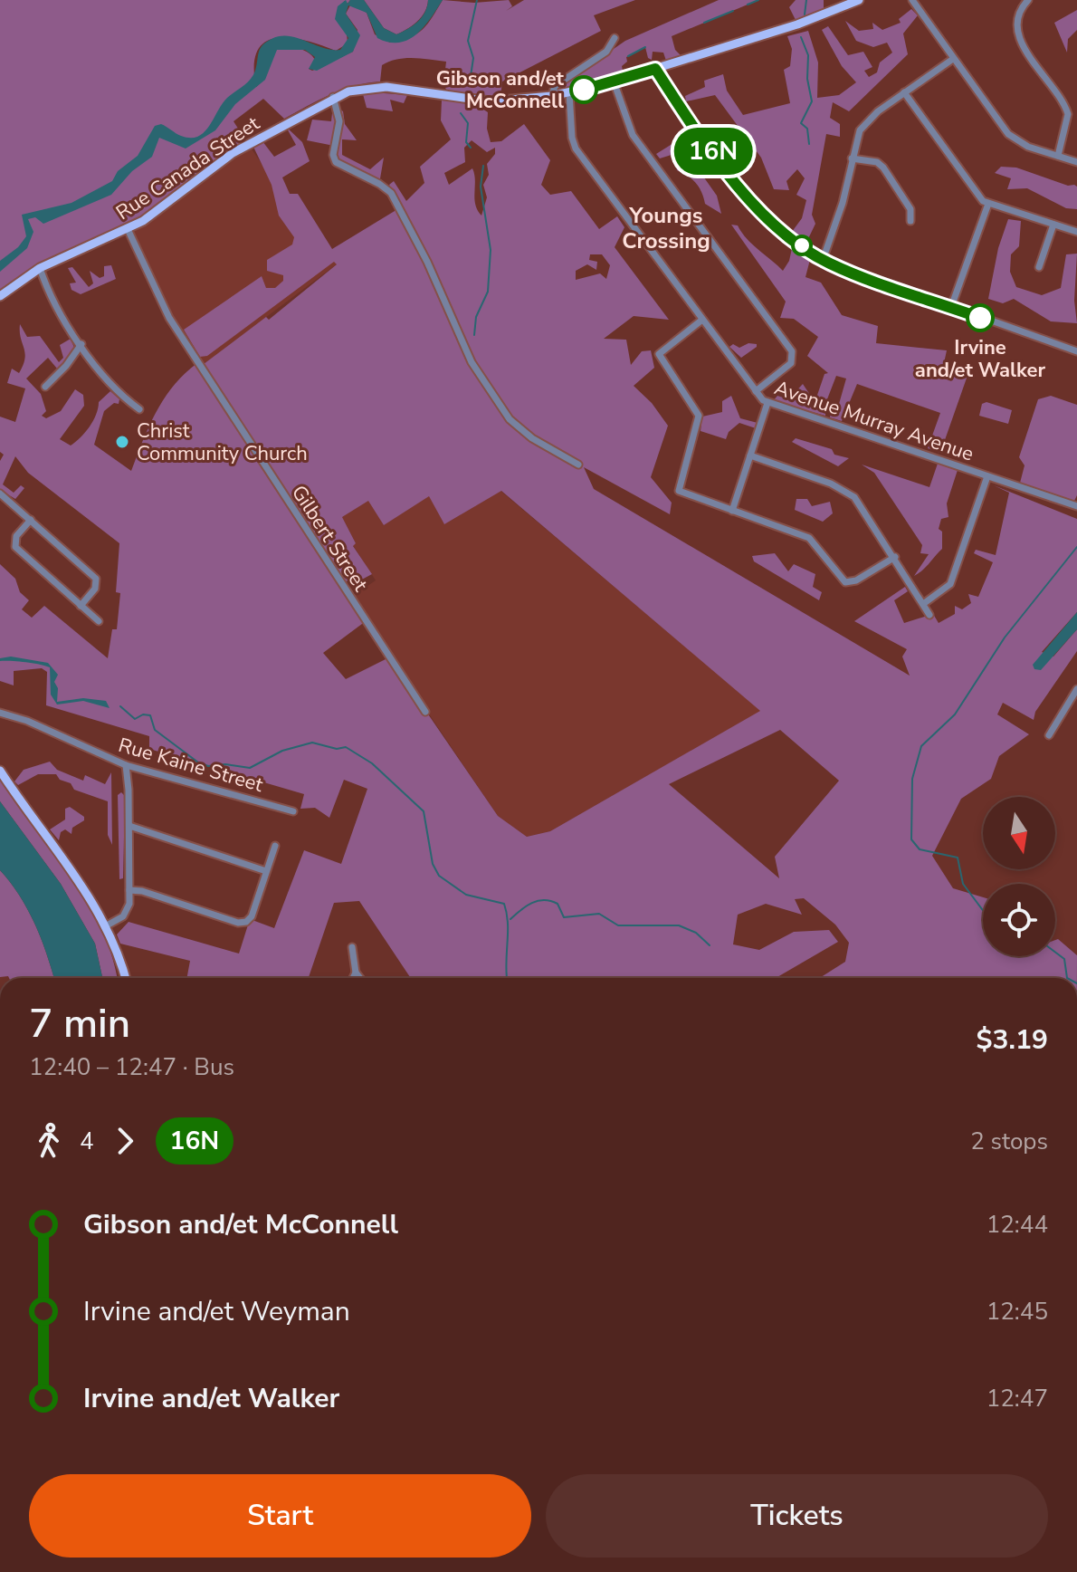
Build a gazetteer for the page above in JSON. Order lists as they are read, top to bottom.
{
  "streets": {
    "main road": ["Rue Canada Street"],
    "street": ["Avenue Murray Avenue", "Gilbert Street", "Rue Kaine Street"]
  },
  "crossings": [
    ["Rue Canada Street", "Avenue Murray Avenue"],
    ["Rue Canada Street", "Gilbert Street"]
  ],
  "districts": ["Youngs Crossing"],
  "places": ["Gibson and/et McConnell", "Irvine and/et Walker", "Christ Community Church"],
  "lines": ["bus line 16N"],
  "north": "bottom",
  "page": {
    "on_map": "16N",
    "heading": ["7 min", "12:40 – 12:47 · Bus", "$3.19"],
    "legs": ["4", "16N", "2 stops"],
    "list": [
      {
        "name": "Gibson and/et McConnell",
        "value": "12:44"
      },
      {
        "name": "Irvine and/et Weyman",
        "value": "12:45"
      },
      {
        "name": "Irvine and/et Walker",
        "value": "12:47"
      }
    ],
    "buttons": ["Start", "Tickets"]
  }
}
